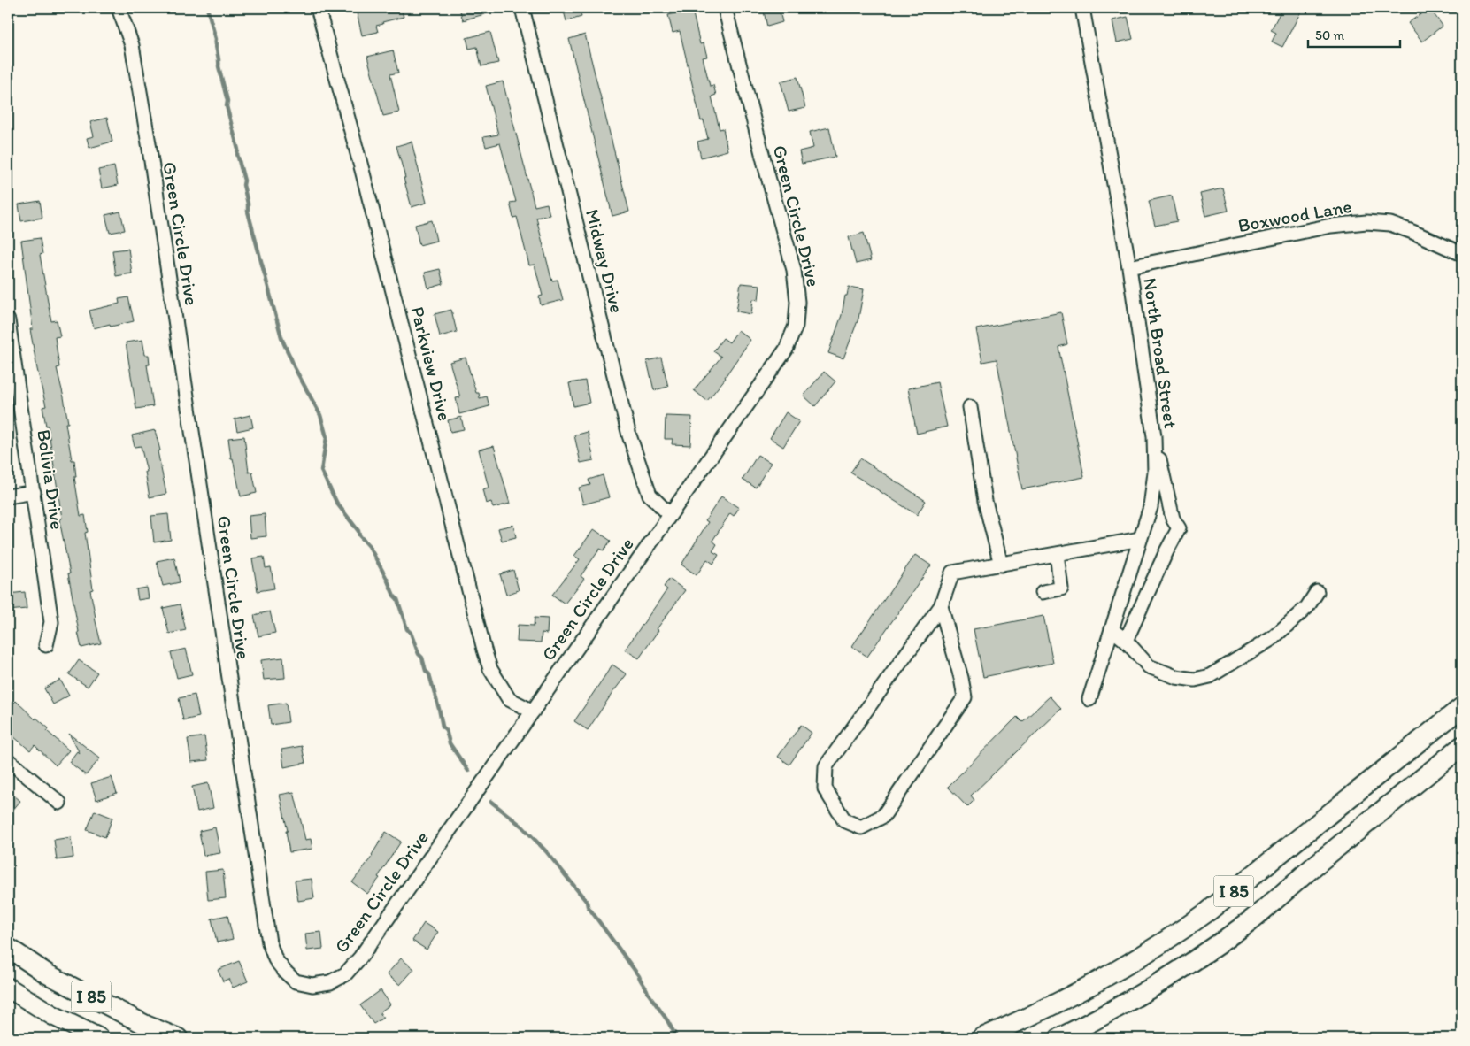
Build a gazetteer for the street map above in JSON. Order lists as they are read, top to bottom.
{
  "streets": {
    "highway": ["I 85"],
    "street": [
      "Green Circle Drive",
      "Boxwood Lane",
      "Midway Drive",
      "North Broad Street",
      "Parkview Drive",
      "Bolivia Drive"
    ]
  },
  "crossings": [
    ["Green Circle Drive", "Midway Drive"],
    ["Green Circle Drive", "Parkview Drive"],
    ["Boxwood Lane", "North Broad Street"]
  ],
  "scale_bar": "50 m"
}
